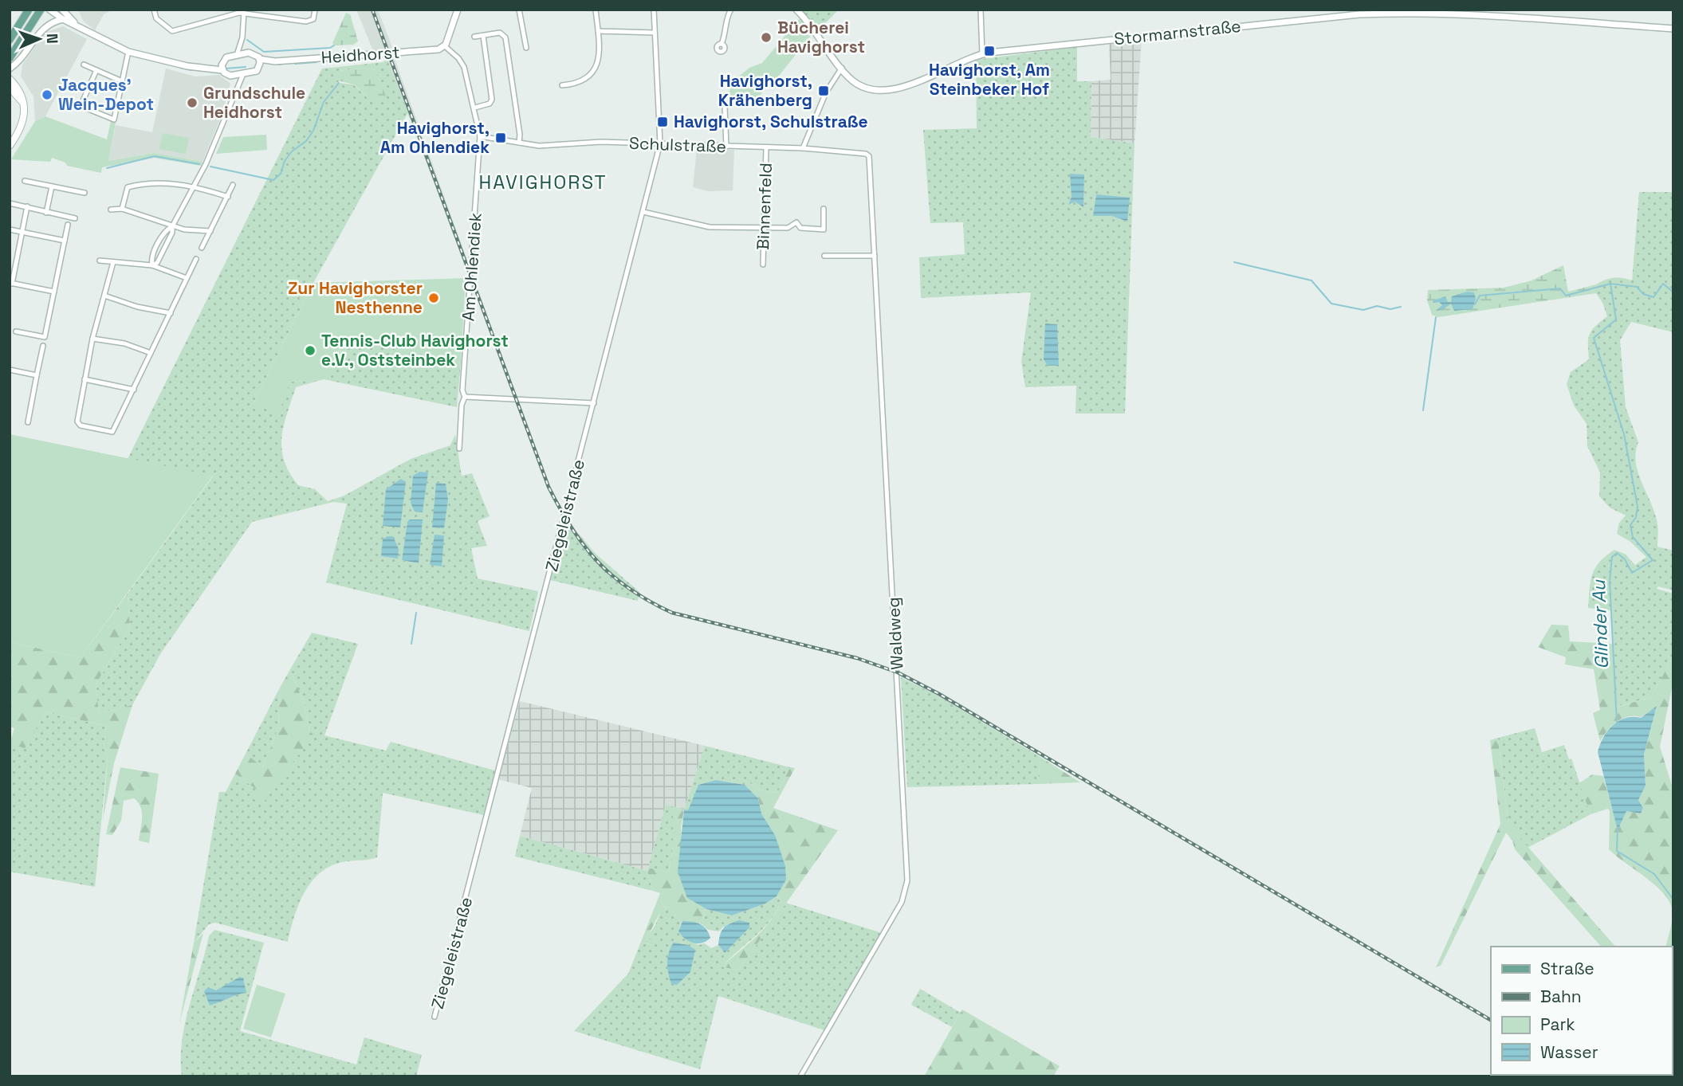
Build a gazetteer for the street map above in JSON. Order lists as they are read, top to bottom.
{
  "streets": {
    "street": [
      "Stormarnstraße",
      "Heidhorst",
      "Schulstraße",
      "Binnenfeld",
      "Am Ohlendiek",
      "Ziegeleistraße",
      "Waldweg"
    ]
  },
  "crossings": [
    ["Heidhorst", "Am Ohlendiek"],
    ["Schulstraße", "Binnenfeld"],
    ["Schulstraße", "Am Ohlendiek"],
    ["Schulstraße", "Ziegeleistraße"],
    ["Schulstraße", "Waldweg"]
  ],
  "districts": ["HAVIGHORST"],
  "water": ["Glinder Au"],
  "places": {
    "other": [
      "Bücherei Havighorst",
      "Jacques’ Wein-Depot",
      "Grundschule Heidhorst",
      "Zur Havighorster Nesthenne",
      "Tennis-Club Havighorst e.V., Oststeinbek"
    ],
    "transit": [
      "Havighorst, Am Steinbeker Hof",
      "Havighorst, Krähenberg",
      "Havighorst, Schulstraße",
      "Havighorst, Am Ohlendiek"
    ]
  },
  "legend": [
    "Straße",
    "Bahn",
    "Park",
    "Wasser"
  ],
  "north": "right"
}
